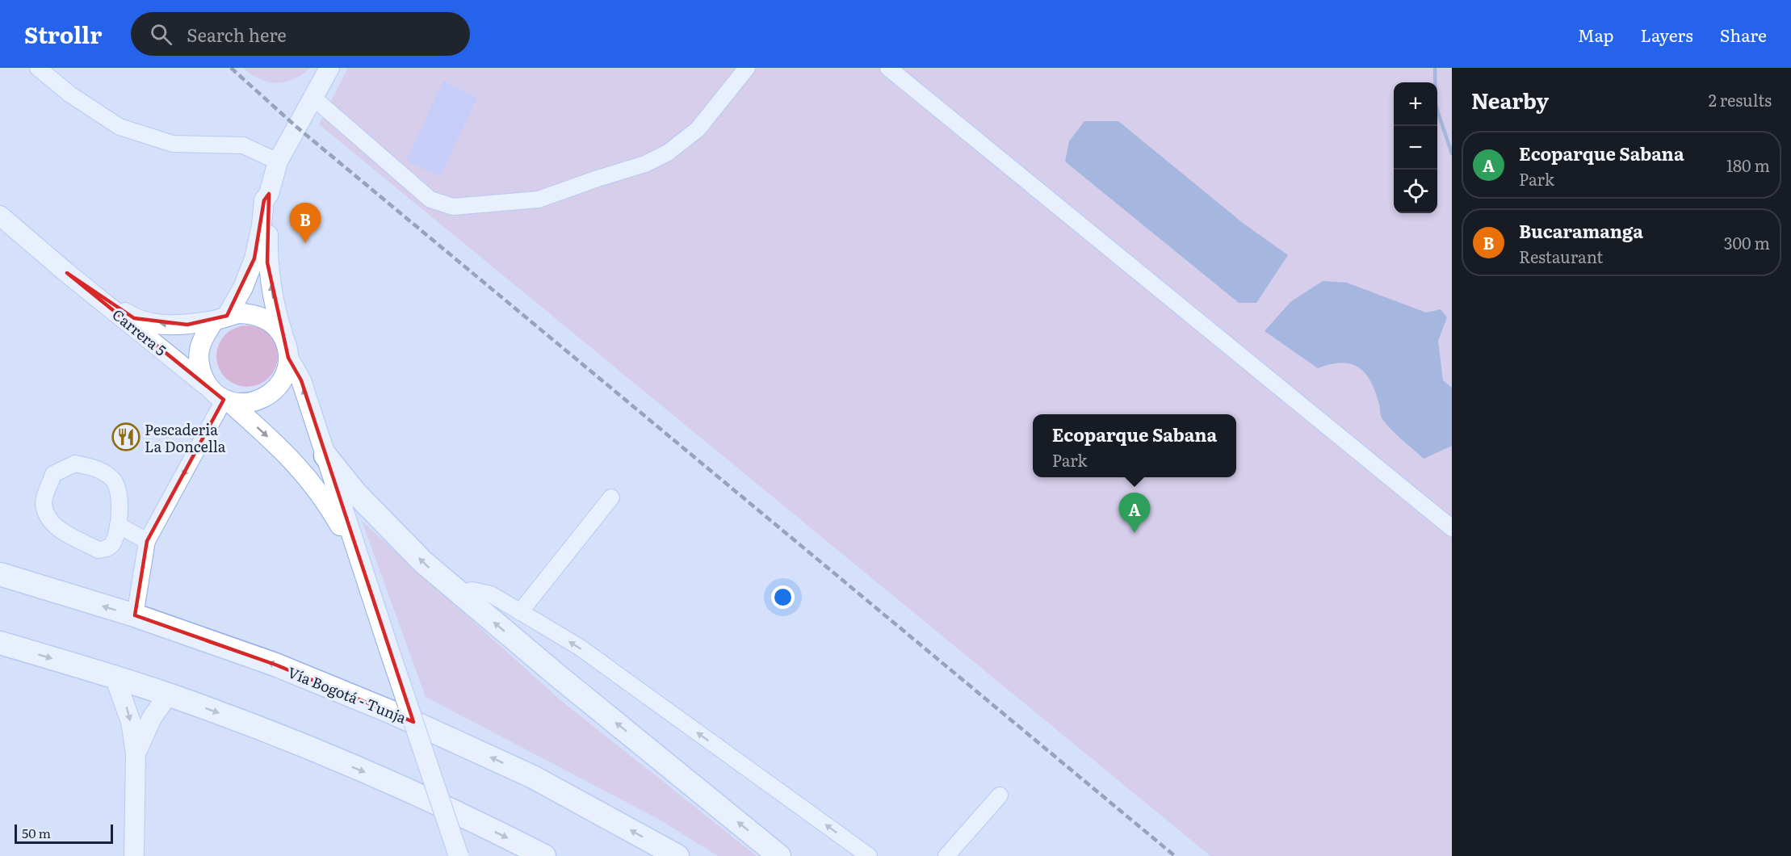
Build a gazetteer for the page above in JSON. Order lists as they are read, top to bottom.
{
  "streets": {
    "highway": ["Vía Bogotá - Tunja"],
    "main road": ["Carrera 5"]
  },
  "places": {
    "restaurant": ["Pescaderia La Doncella"]
  },
  "scale_bar": "50 m",
  "page": {
    "header": "Strollr",
    "search": "Search here",
    "nav": ["Map", "Layers", "Share"],
    "heading": ["Nearby", "2 results"],
    "map_buttons": ["+", "−"],
    "list": [
      {
        "mark": "A",
        "name": "Ecoparque Sabana",
        "note": "Park",
        "value": "180 m"
      },
      {
        "mark": "B",
        "name": "Bucaramanga",
        "note": "Restaurant",
        "value": "300 m"
      }
    ],
    "pins": ["B", "A"],
    "popup": ["Ecoparque Sabana", "Park"],
    "scale": "50 m"
  }
}
